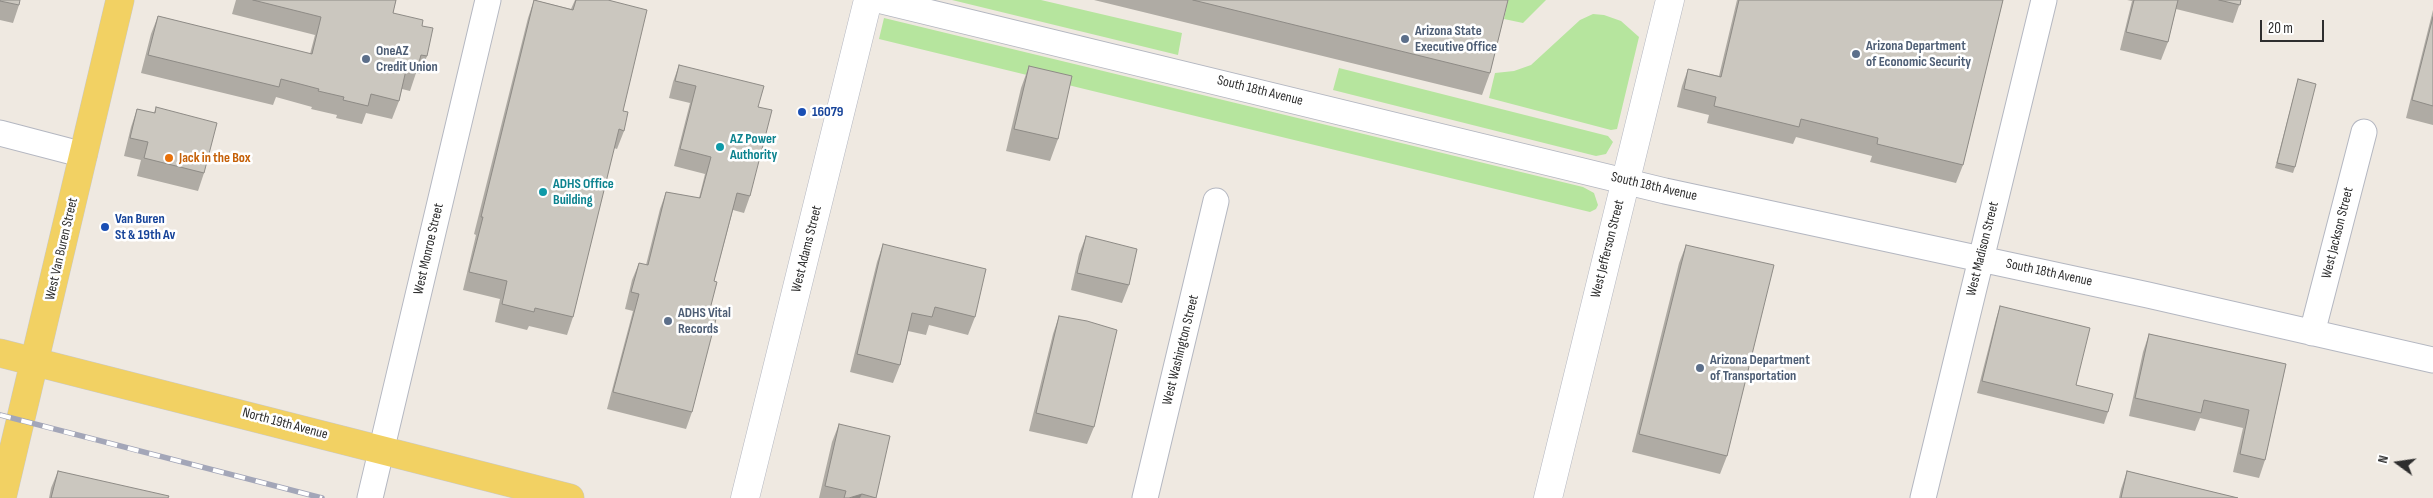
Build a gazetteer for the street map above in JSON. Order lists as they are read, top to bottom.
{
  "streets": {
    "main road": [
      "West Van Buren Street",
      "West Adams Street",
      "West Jefferson Street",
      "North 19th Avenue"
    ],
    "street": [
      "South 18th Avenue",
      "West Jackson Street",
      "West Monroe Street",
      "West Madison Street",
      "West Washington Street"
    ]
  },
  "crossings": [
    ["South 18th Avenue", "West Jackson Street"],
    ["South 18th Avenue", "West Jefferson Street"],
    ["South 18th Avenue", "West Madison Street"],
    ["West Van Buren Street", "North 19th Avenue"],
    ["West Monroe Street", "North 19th Avenue"]
  ],
  "places": [
    "Arizona State Executive Office",
    "Arizona Department of Economic Security",
    "OneAZ Credit Union",
    "16079",
    "AZ Power Authority",
    "Jack in the Box",
    "ADHS Office Building",
    "Van Buren St & 19th Av",
    "ADHS Vital Records",
    "Arizona Department of Transportation"
  ],
  "scale_bar": "20 m",
  "north": "left"
}
